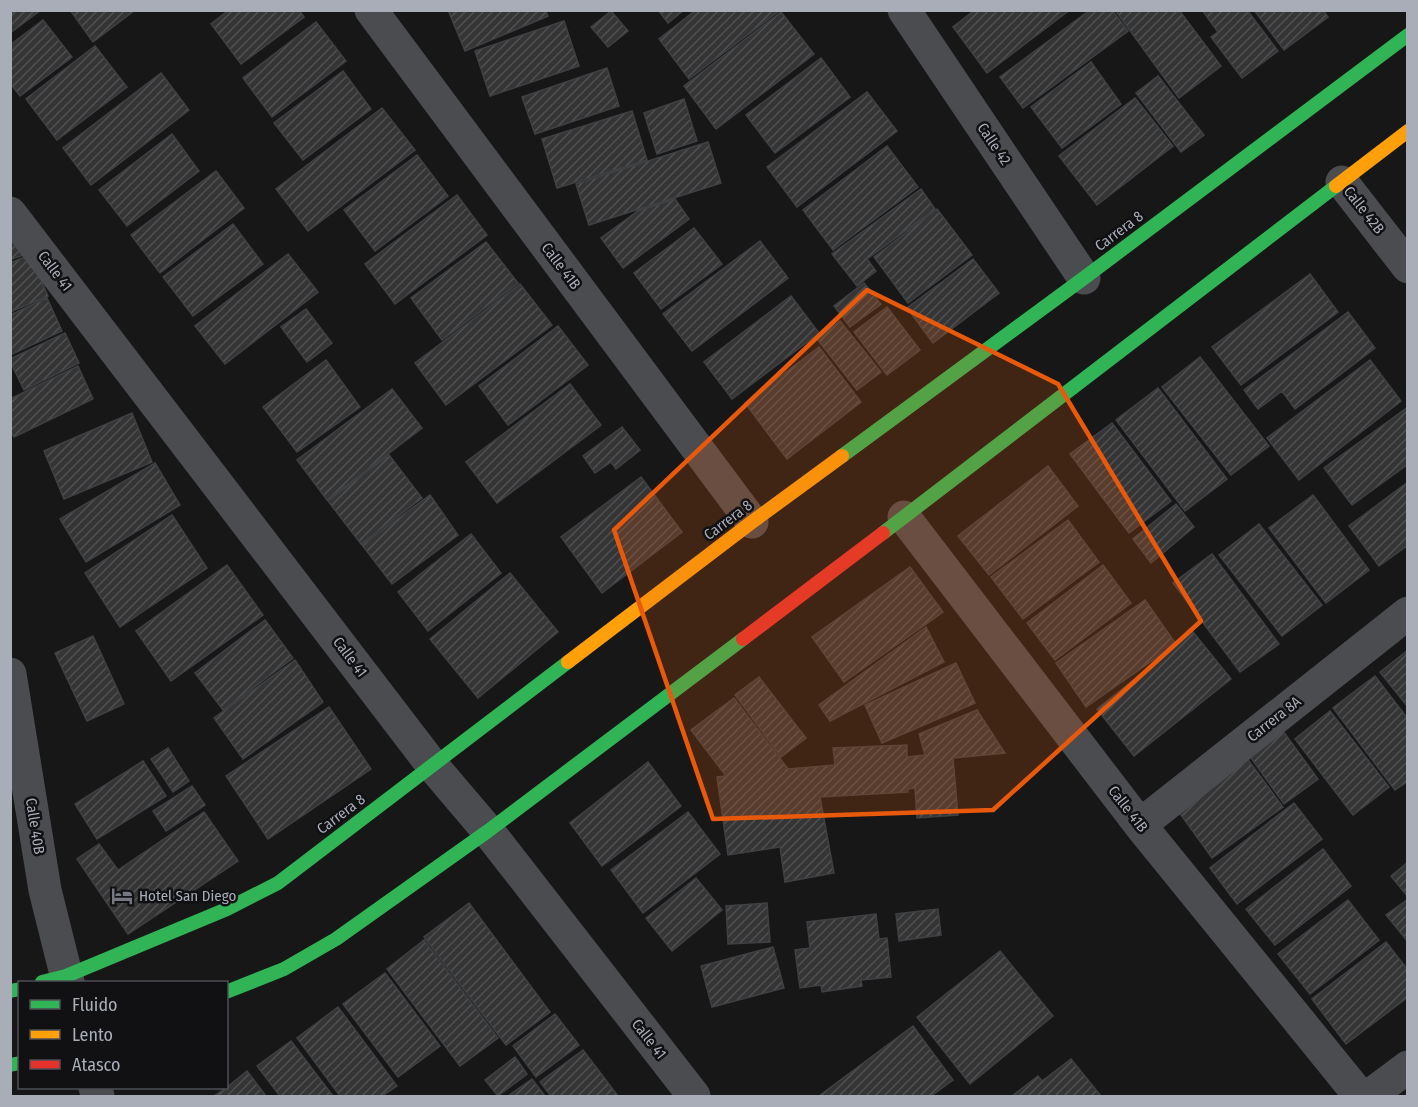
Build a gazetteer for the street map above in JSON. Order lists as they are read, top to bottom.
{
  "streets": {
    "street": [
      "Calle 42",
      "Calle 42B",
      "Carrera 8",
      "Calle 41B",
      "Calle 41",
      "Carrera 8A",
      "Calle 40B"
    ]
  },
  "crossings": [
    ["Calle 42", "Carrera 8"],
    ["Carrera 8", "Calle 41B"],
    ["Carrera 8", "Calle 41"],
    ["Carrera 8", "Calle 40B"],
    ["Calle 41B", "Carrera 8A"]
  ],
  "places": {
    "hotel": ["Hotel San Diego"]
  },
  "legend": ["Fluido", "Lento", "Atasco"]
}
